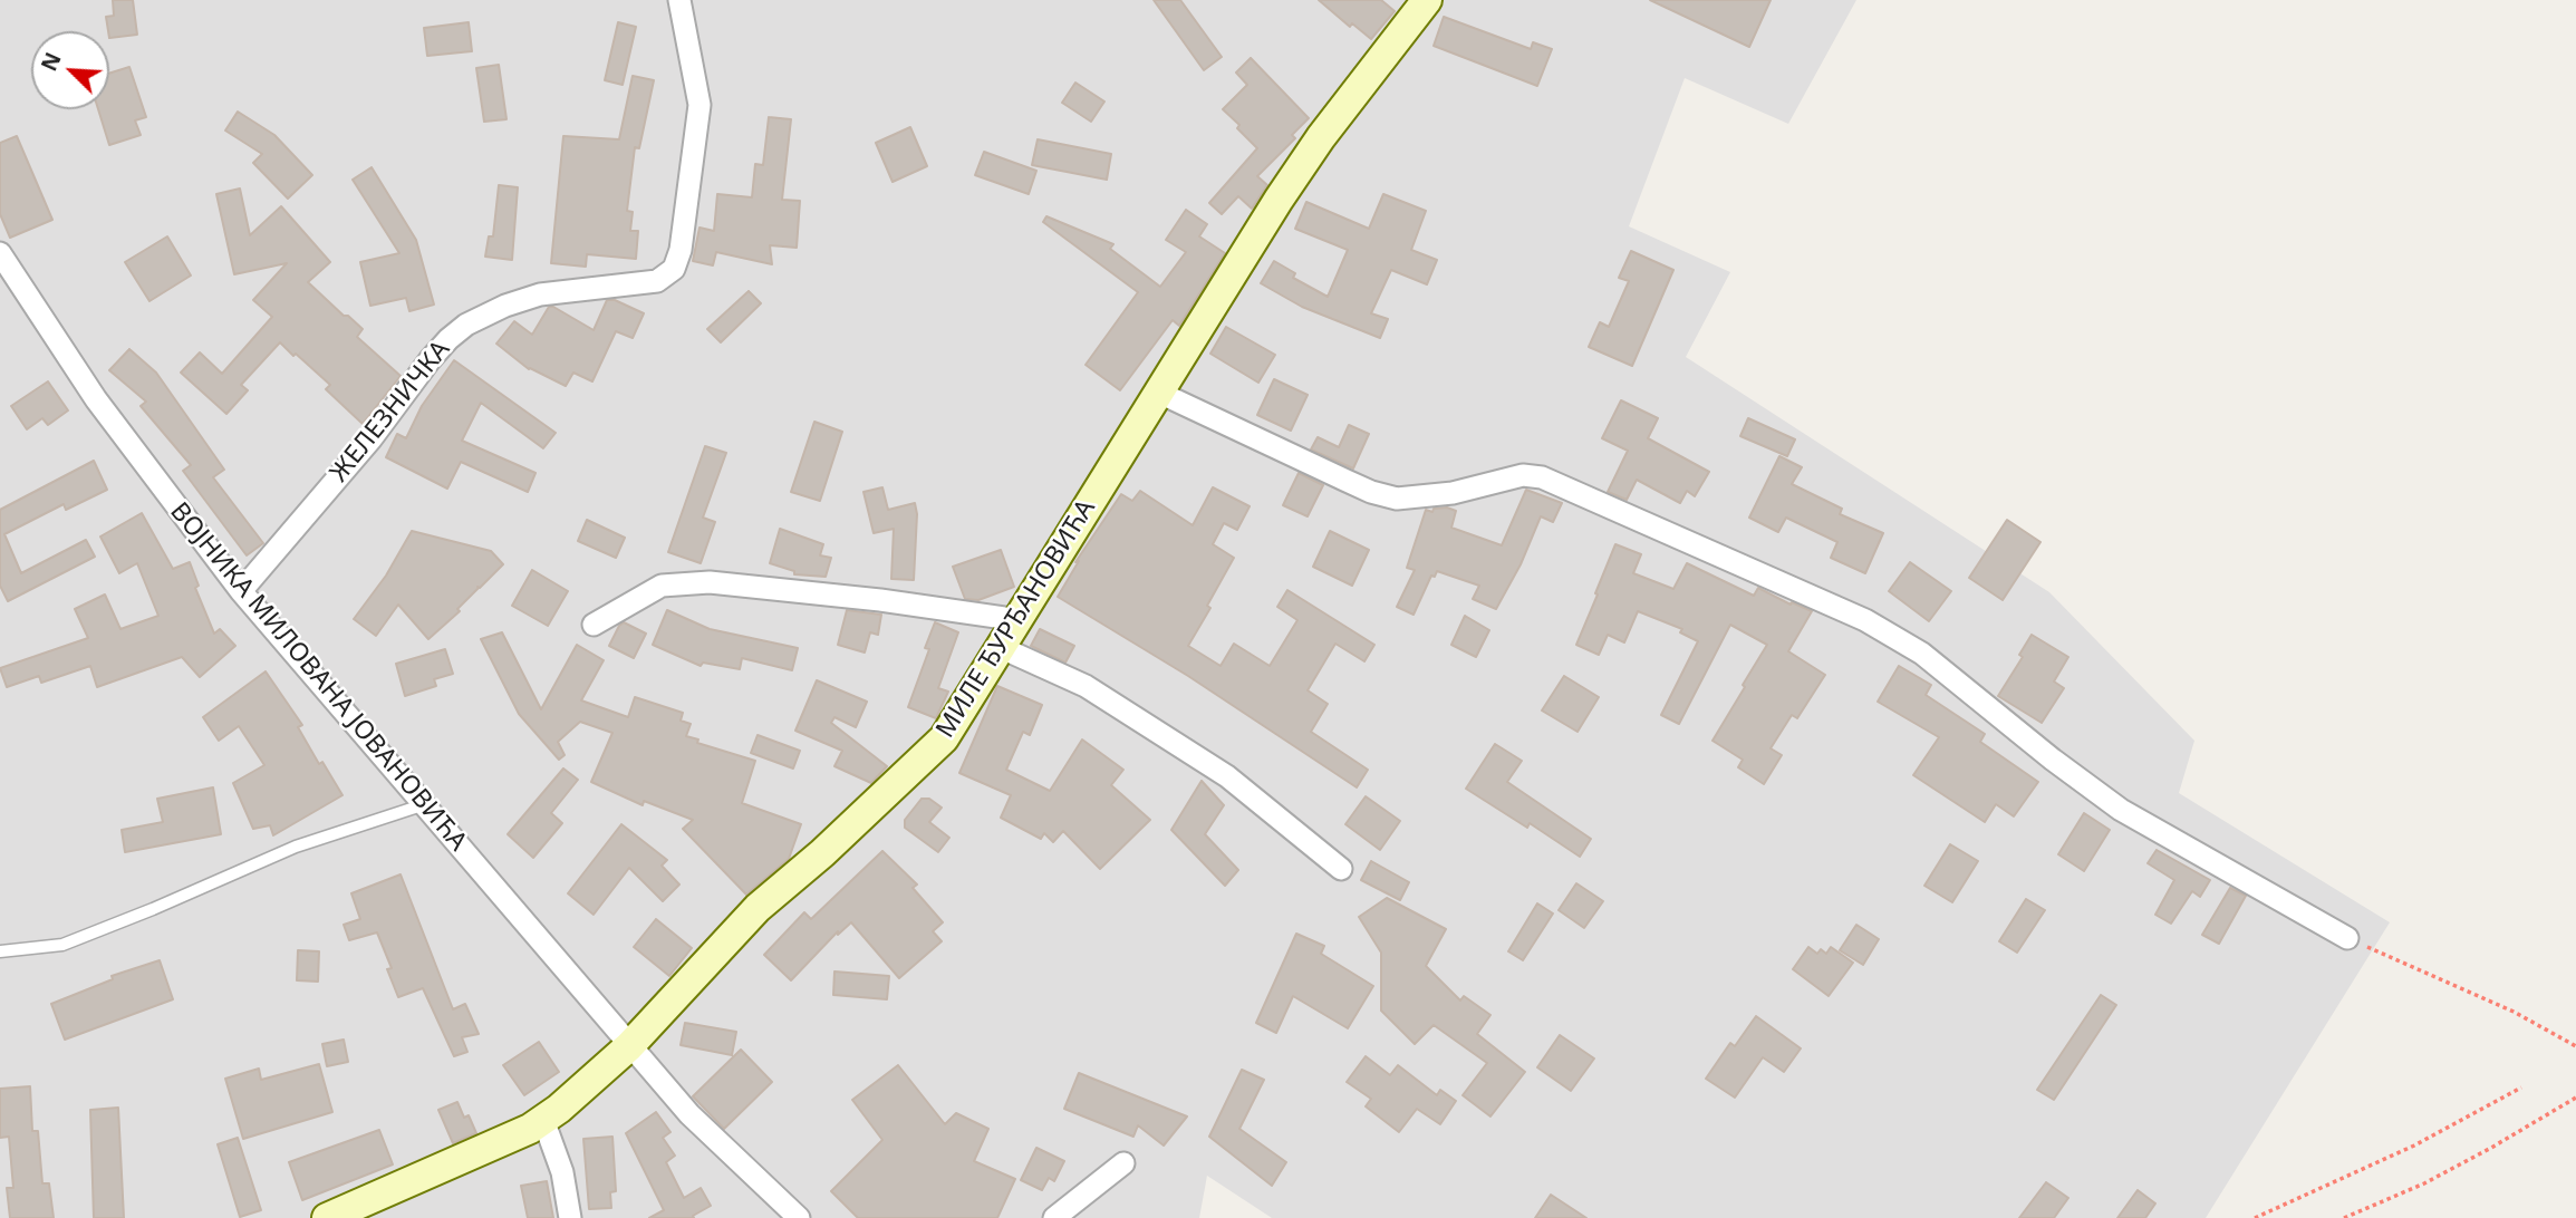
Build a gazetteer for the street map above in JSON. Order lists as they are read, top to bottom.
{
  "streets": {
    "street": ["ЖЕЛЕЗНИЧКА", "МИЛЕ ЂУРЂАНОВИЋА", "ВОЈНИКА МИЛОВАНА ЈОВАНОВИЋА"]
  },
  "crossings": [
    ["ЖЕЛЕЗНИЧКА", "ВОЈНИКА МИЛОВАНА ЈОВАНОВИЋА"],
    ["МИЛЕ ЂУРЂАНОВИЋА", "ВОЈНИКА МИЛОВАНА ЈОВАНОВИЋА"]
  ],
  "north": "top left"
}
